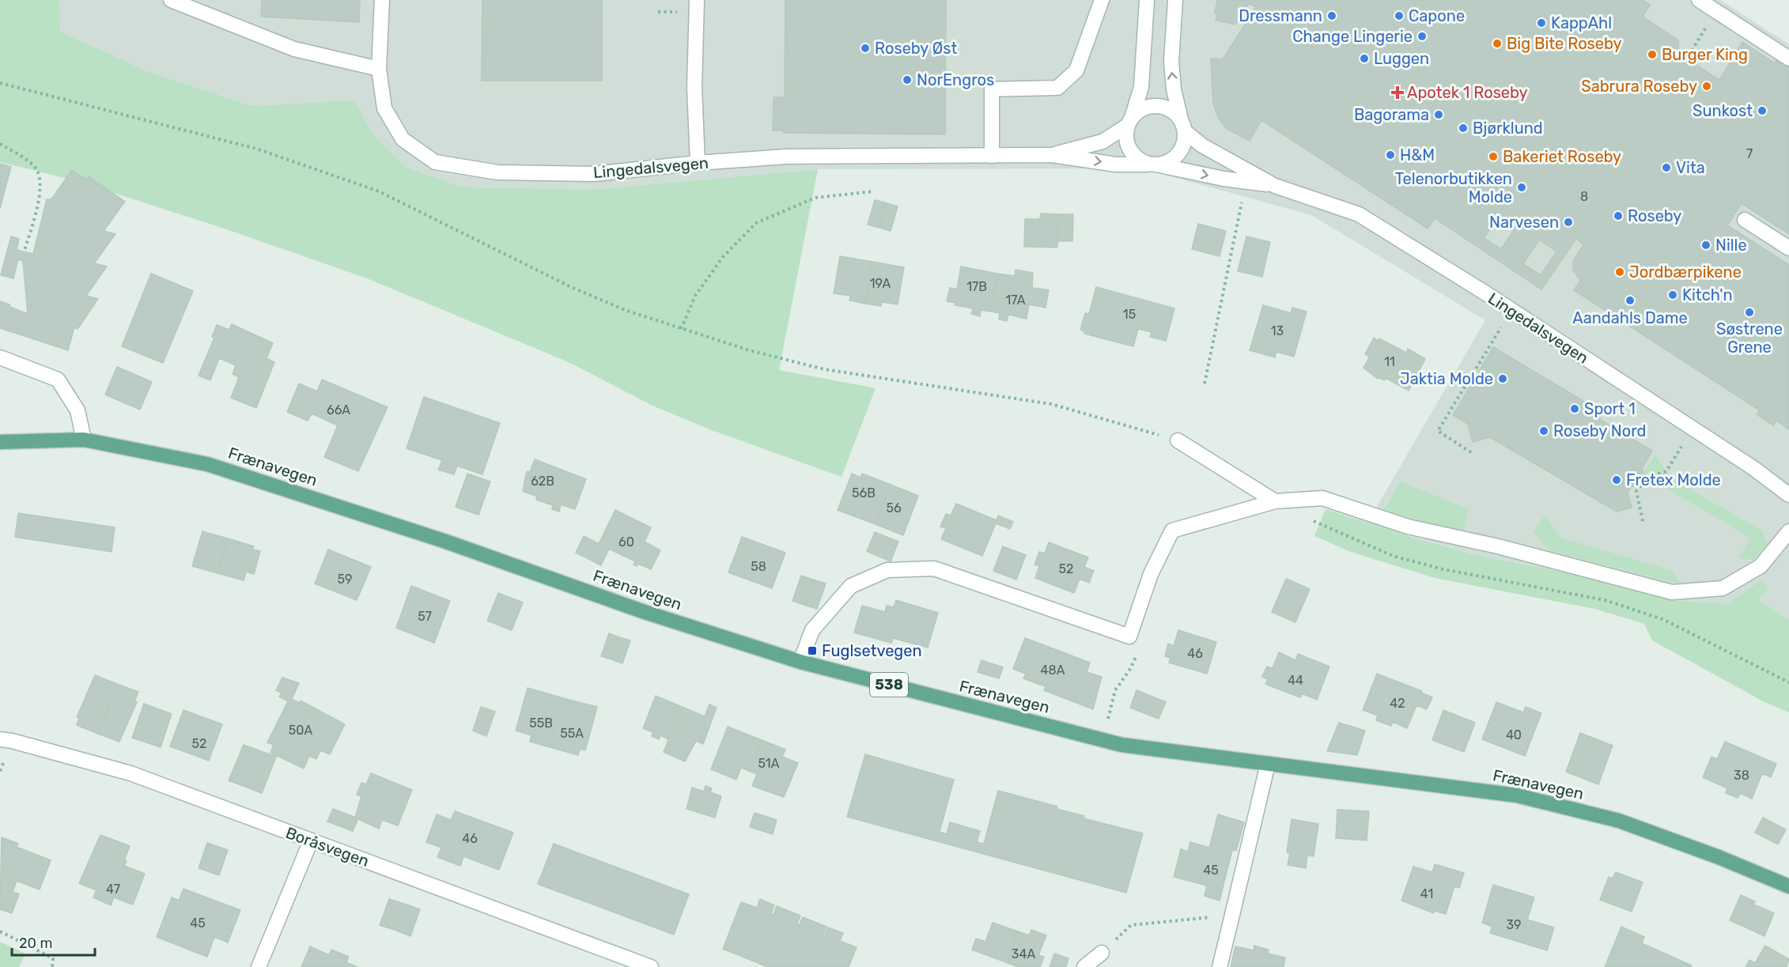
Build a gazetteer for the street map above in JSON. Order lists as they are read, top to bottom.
{
  "streets": {
    "main road": ["Frænavegen", "538"],
    "street": ["Lingedalsvegen", "Boråsvegen"]
  },
  "places": {
    "other": [
      "Dressmann",
      "Capone",
      "KappAhl",
      "Change Lingerie",
      "Big Bite Roseby",
      "Roseby Øst",
      "Burger King",
      "Luggen",
      "NorEngros",
      "Sabrura Roseby",
      "Sunkost",
      "Bagorama",
      "Bjørklund",
      "H&M",
      "Bakeriet Roseby",
      "Vita",
      "Telenorbutikken Molde",
      "Roseby",
      "Narvesen",
      "Nille",
      "Jordbærpikene",
      "Kitch'n",
      "Aandahls Dame",
      "Søstrene Grene",
      "Jaktia Molde",
      "Sport 1",
      "Roseby Nord",
      "Fretex Molde"
    ],
    "health": ["Apotek 1 Roseby"],
    "transit": ["Fuglsetvegen"]
  },
  "house_numbers": [
    "7",
    "8",
    "19A",
    "17B",
    "17A",
    "15",
    "13",
    "11",
    "66A",
    "62B",
    "56B",
    "56",
    "60",
    "58",
    "52",
    "59",
    "57",
    "46",
    "48A",
    "44",
    "42",
    "55B",
    "50A",
    "55A",
    "40",
    "52",
    "51A",
    "38",
    "46",
    "45",
    "47",
    "41",
    "45",
    "39",
    "34A"
  ],
  "scale_bar": "20 m"
}
